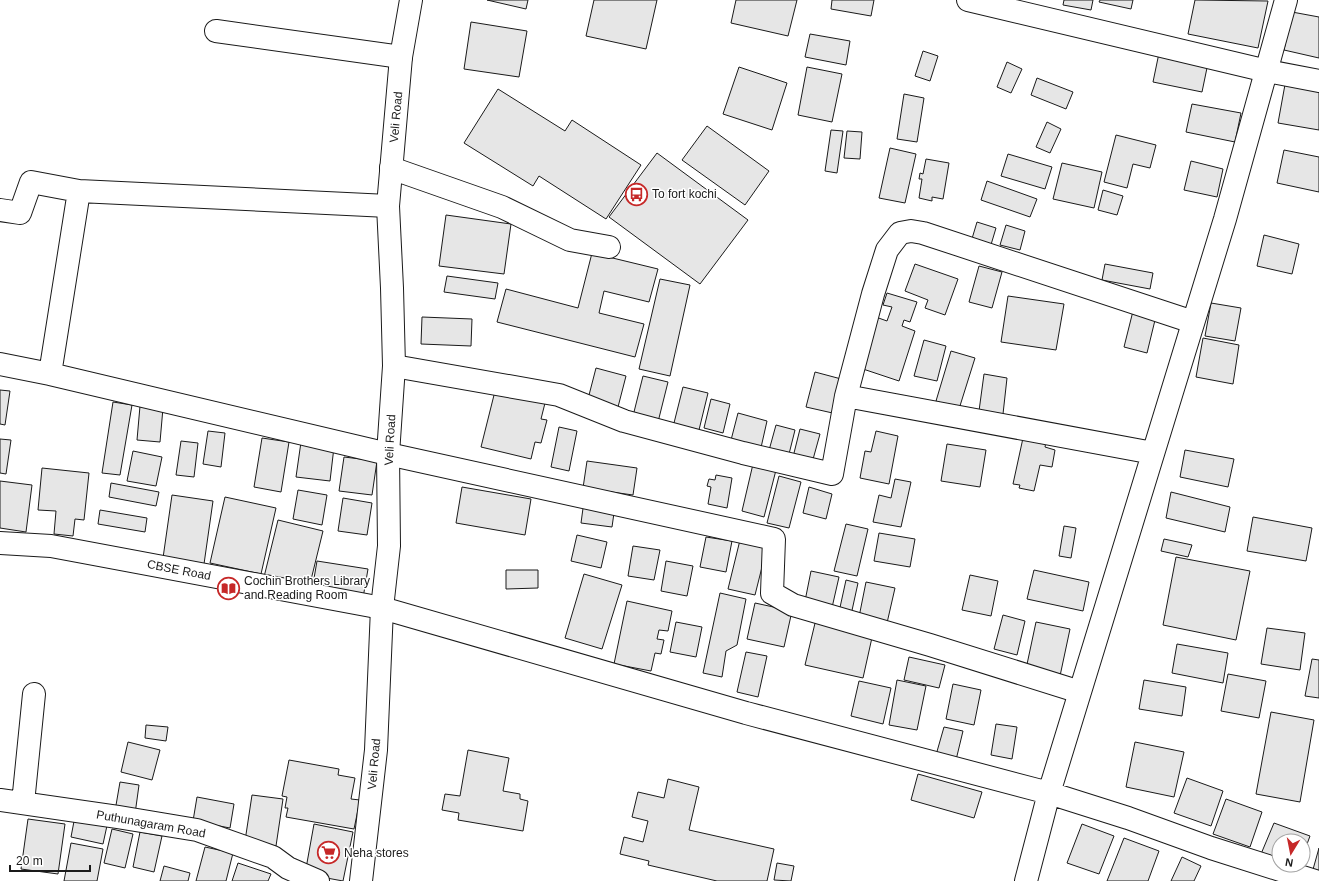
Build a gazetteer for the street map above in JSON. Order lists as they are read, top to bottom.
{
  "streets": {
    "street": ["Veli Road", "CBSE Road", "Puthunagaram Road"]
  },
  "crossings": [
    ["Veli Road", "CBSE Road"]
  ],
  "places": {
    "bus stop": ["To fort kochi"],
    "library": ["Cochin Brothers Library and Reading Room"],
    "supermarket": ["Neha stores"]
  },
  "scale_bar": "20 m",
  "north": "bottom"
}
